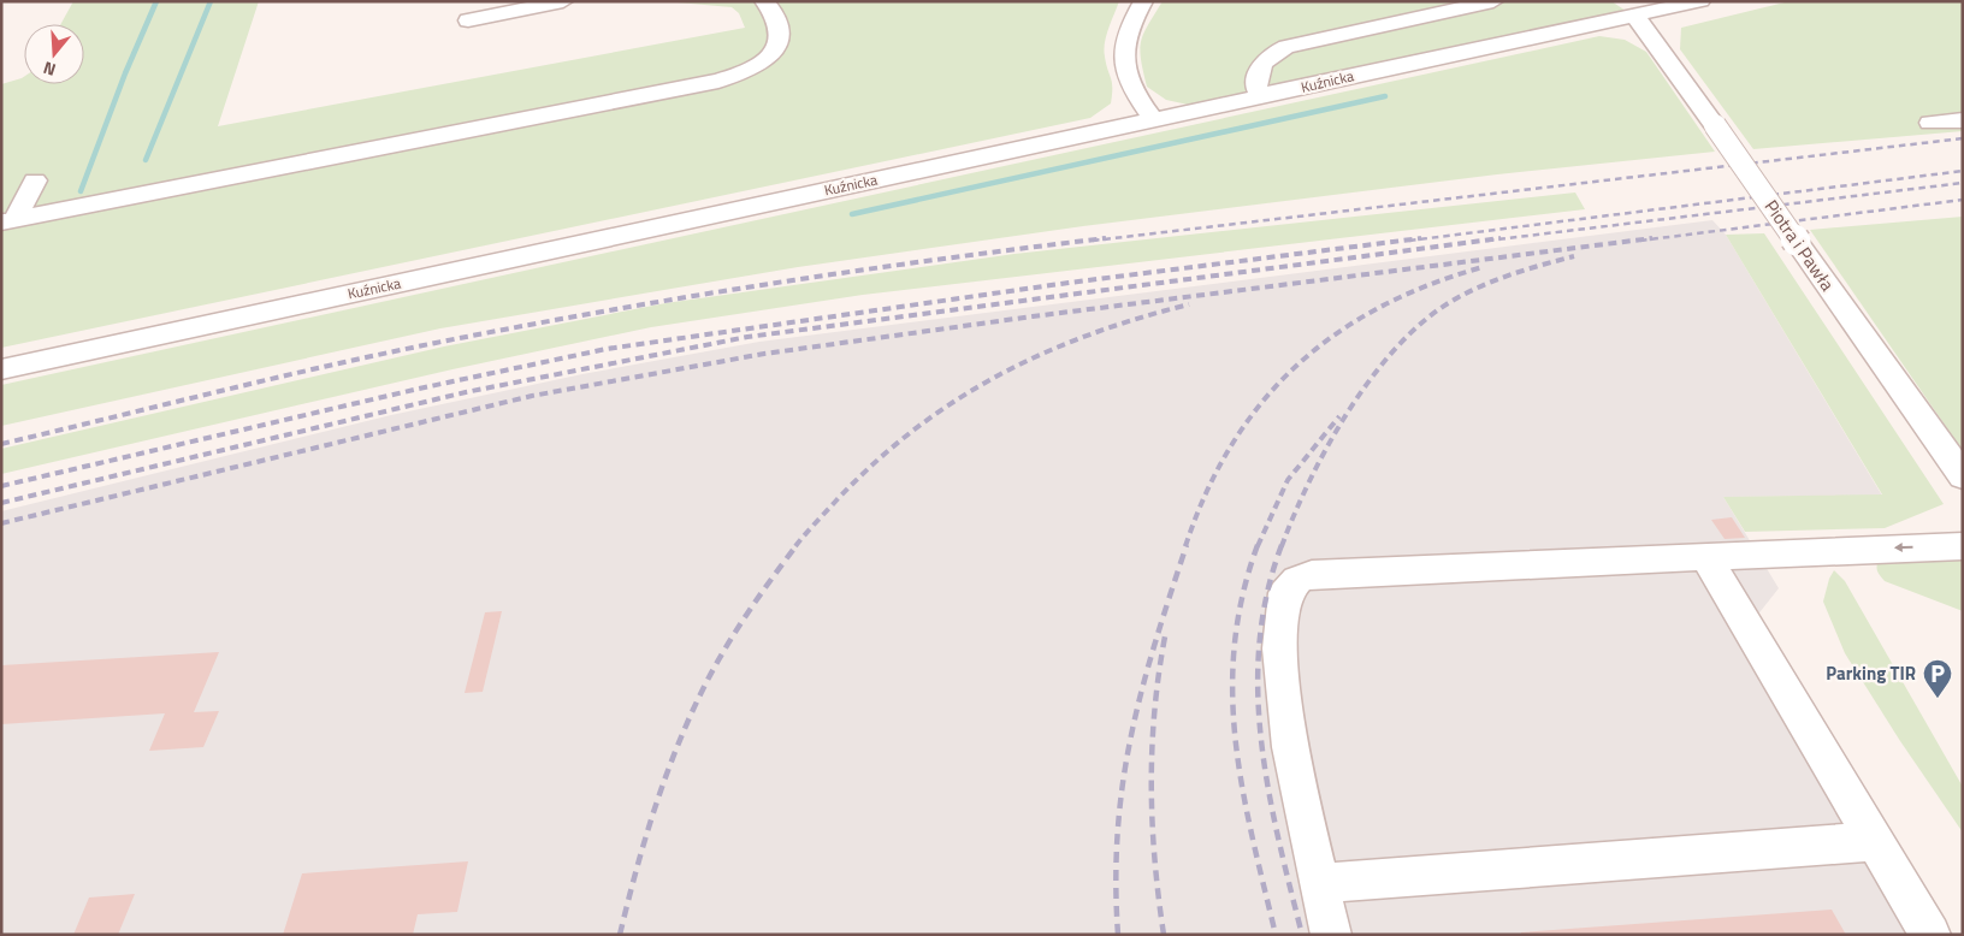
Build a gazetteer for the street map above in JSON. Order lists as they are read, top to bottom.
{
  "streets": {
    "street": ["Kuźnicka", "Piotra i Pawła"]
  },
  "crossings": [
    ["Kuźnicka", "Piotra i Pawła"]
  ],
  "places": {
    "parking": ["Parking TIR"]
  },
  "north": "bottom"
}
